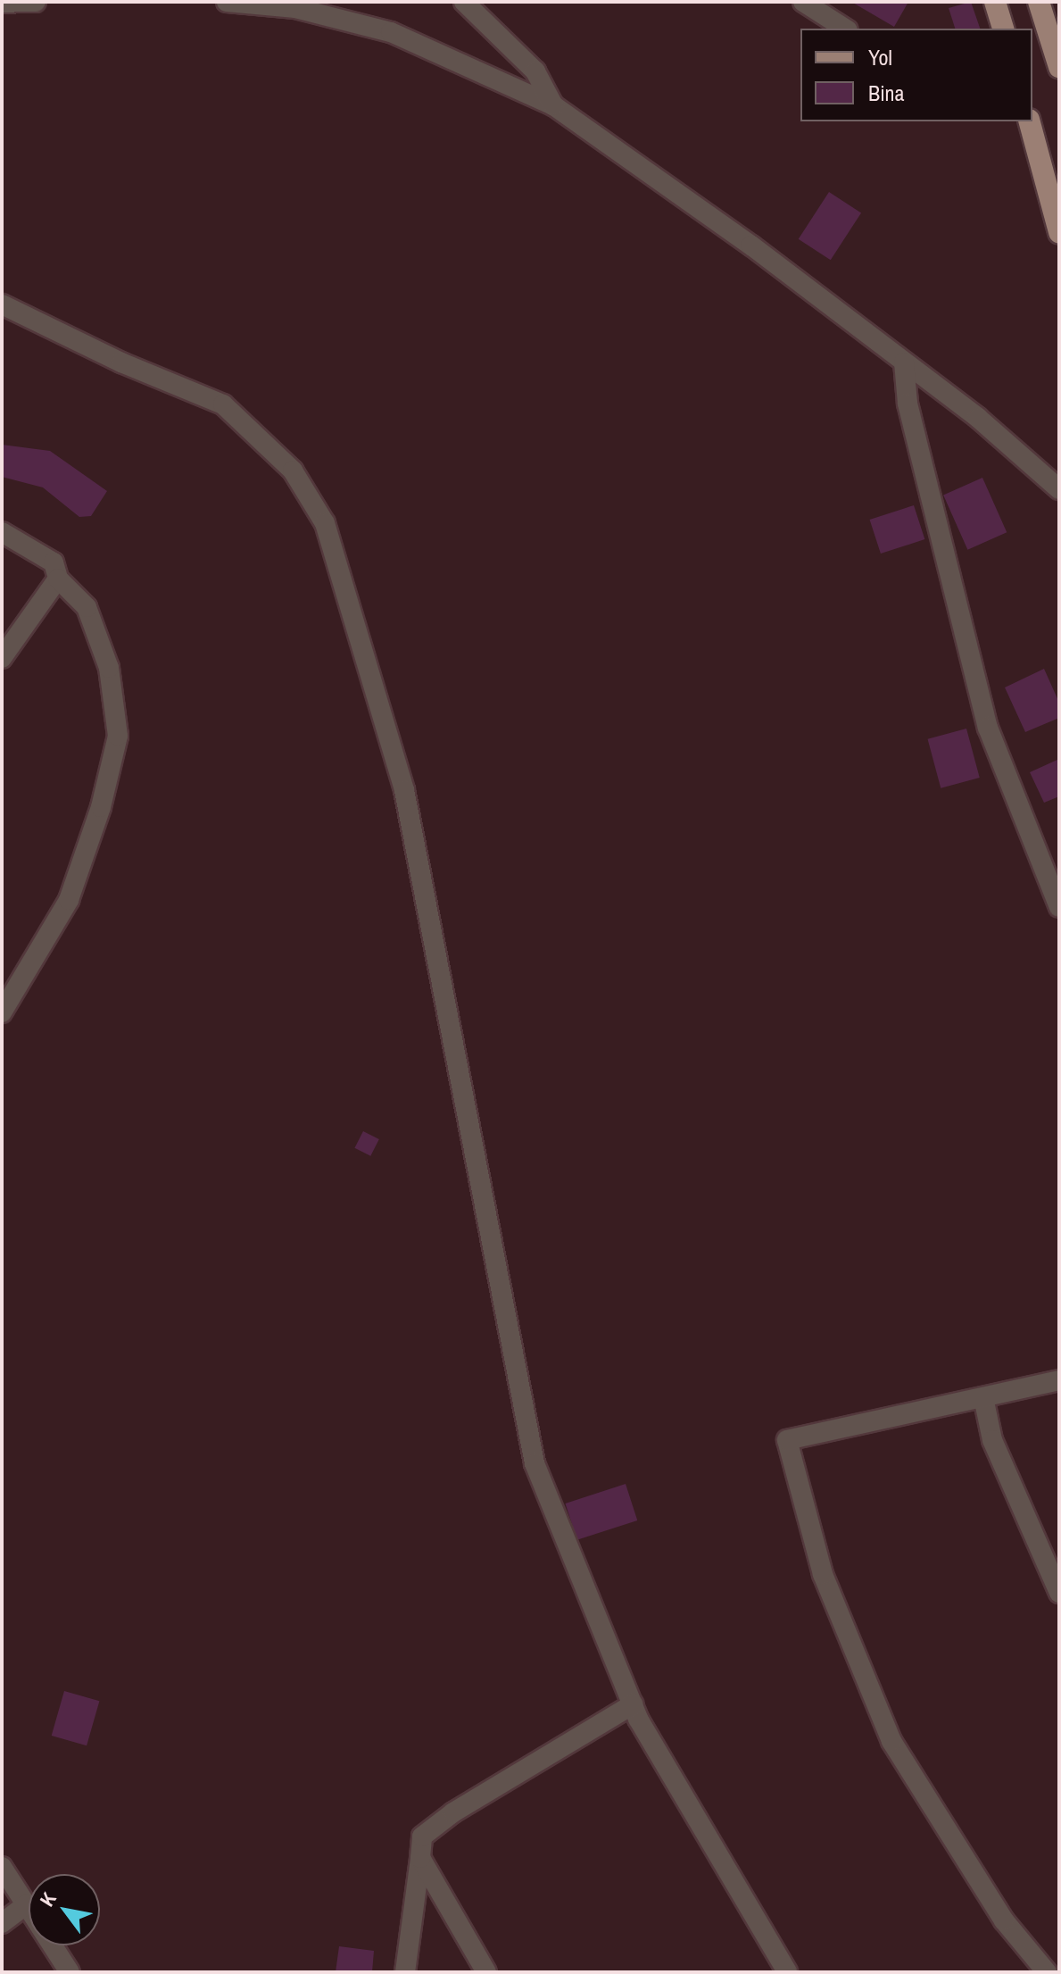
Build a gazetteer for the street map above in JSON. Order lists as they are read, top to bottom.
{
  "legend": ["Yol", "Bina"],
  "north": "top left"
}
